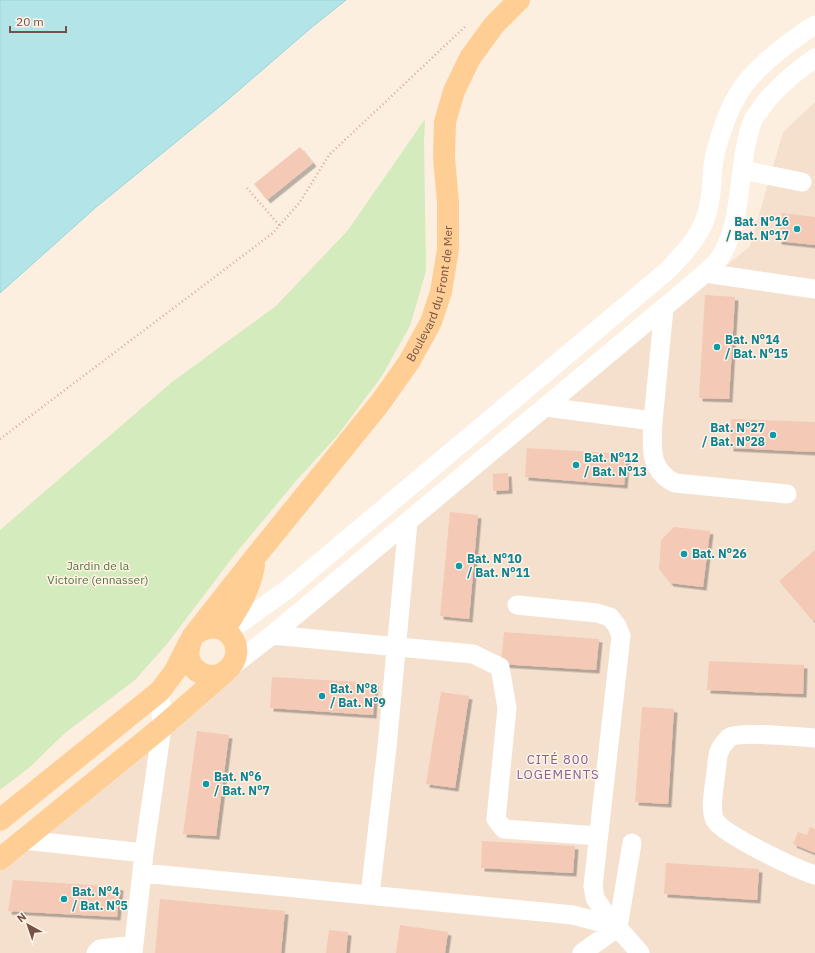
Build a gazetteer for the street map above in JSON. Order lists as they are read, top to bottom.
{
  "streets": {
    "main road": ["Boulevard du Front de Mer"]
  },
  "districts": ["CITÉ 800 LOGEMENTS"],
  "parks": ["Jardin de la Victoire (ennasser)"],
  "places": [
    "Bat. N°16 / Bat. N°17",
    "Bat. N°14 / Bat. N°15",
    "Bat. N°27 / Bat. N°28",
    "Bat. N°12 / Bat. N°13",
    "Bat. N°26",
    "Bat. N°10 / Bat. N°11",
    "Bat. N°8 / Bat. N°9",
    "Bat. N°6 / Bat. N°7",
    "Bat. N°4 / Bat. N°5"
  ],
  "scale_bar": "20 m",
  "north": "top left"
}
